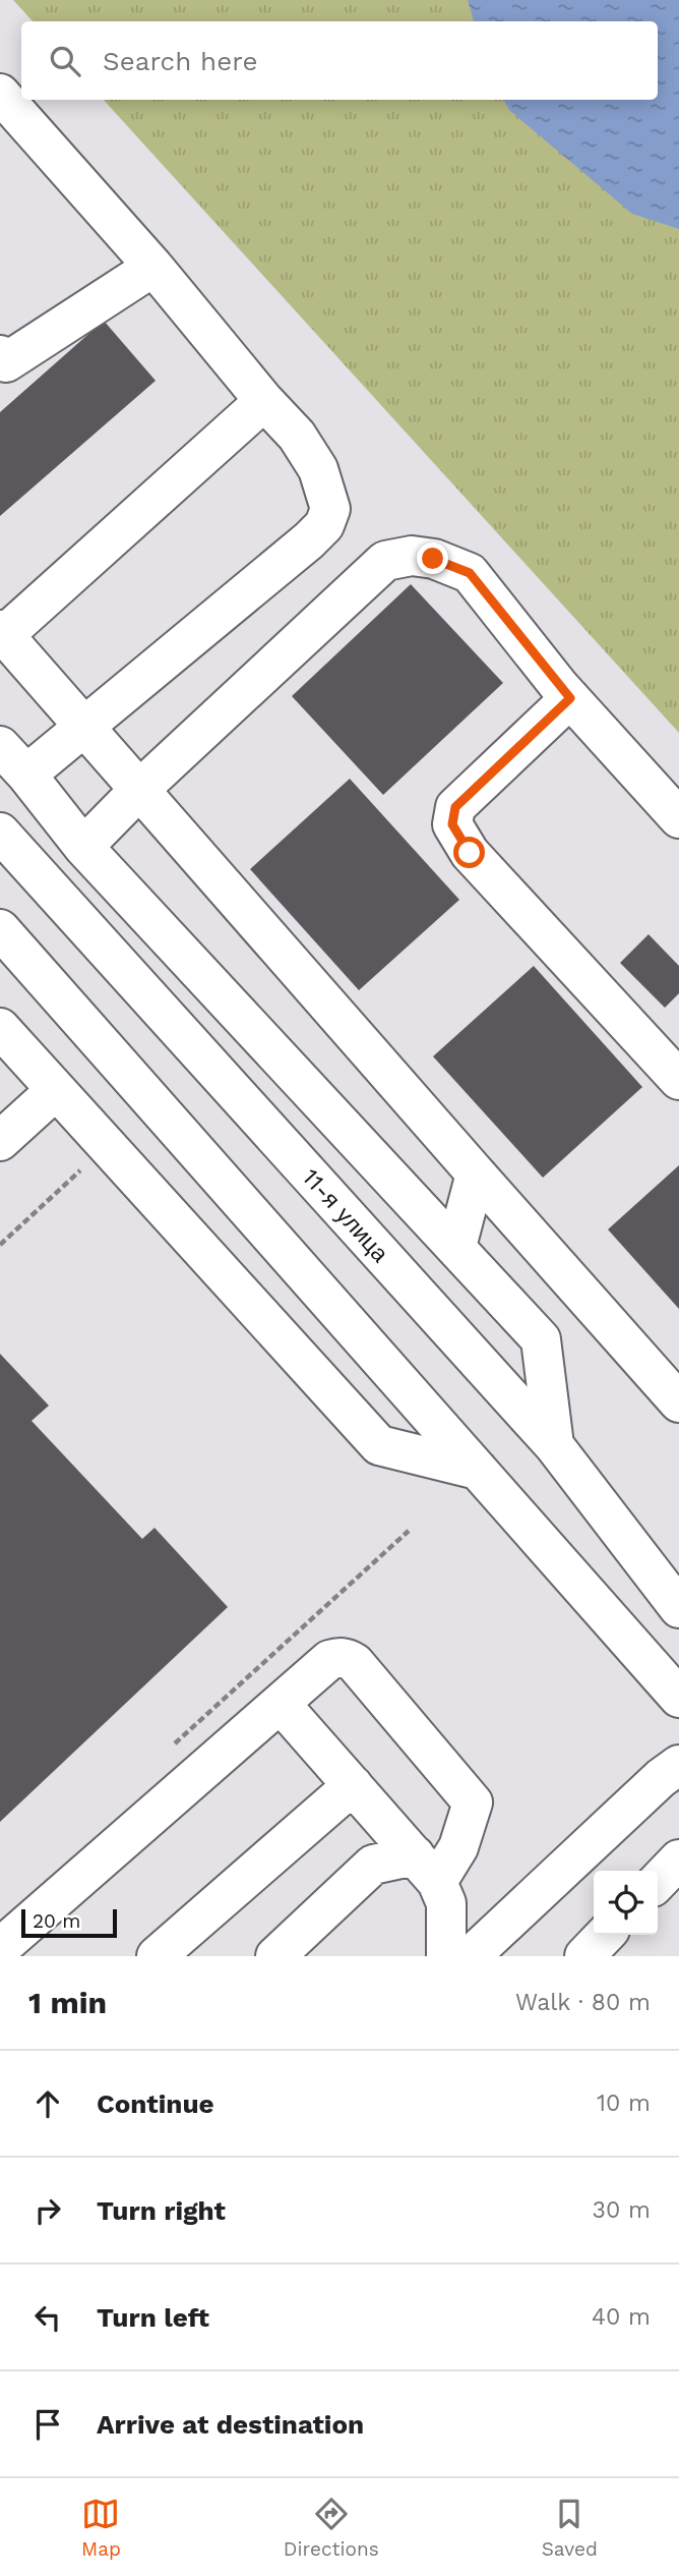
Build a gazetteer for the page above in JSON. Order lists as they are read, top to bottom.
{
  "streets": {
    "street": ["11-я улица"]
  },
  "scale_bar": "20 m",
  "page": {
    "search": "Search here",
    "scale": "20 m",
    "heading": ["1 min", "Walk · 80 m"],
    "list": [
      ["Continue", "10 m"],
      ["Turn right", "30 m"],
      ["Turn left", "40 m"],
      "Arrive at destination"
    ],
    "nav": ["Map", "Directions", "Saved"]
  }
}
